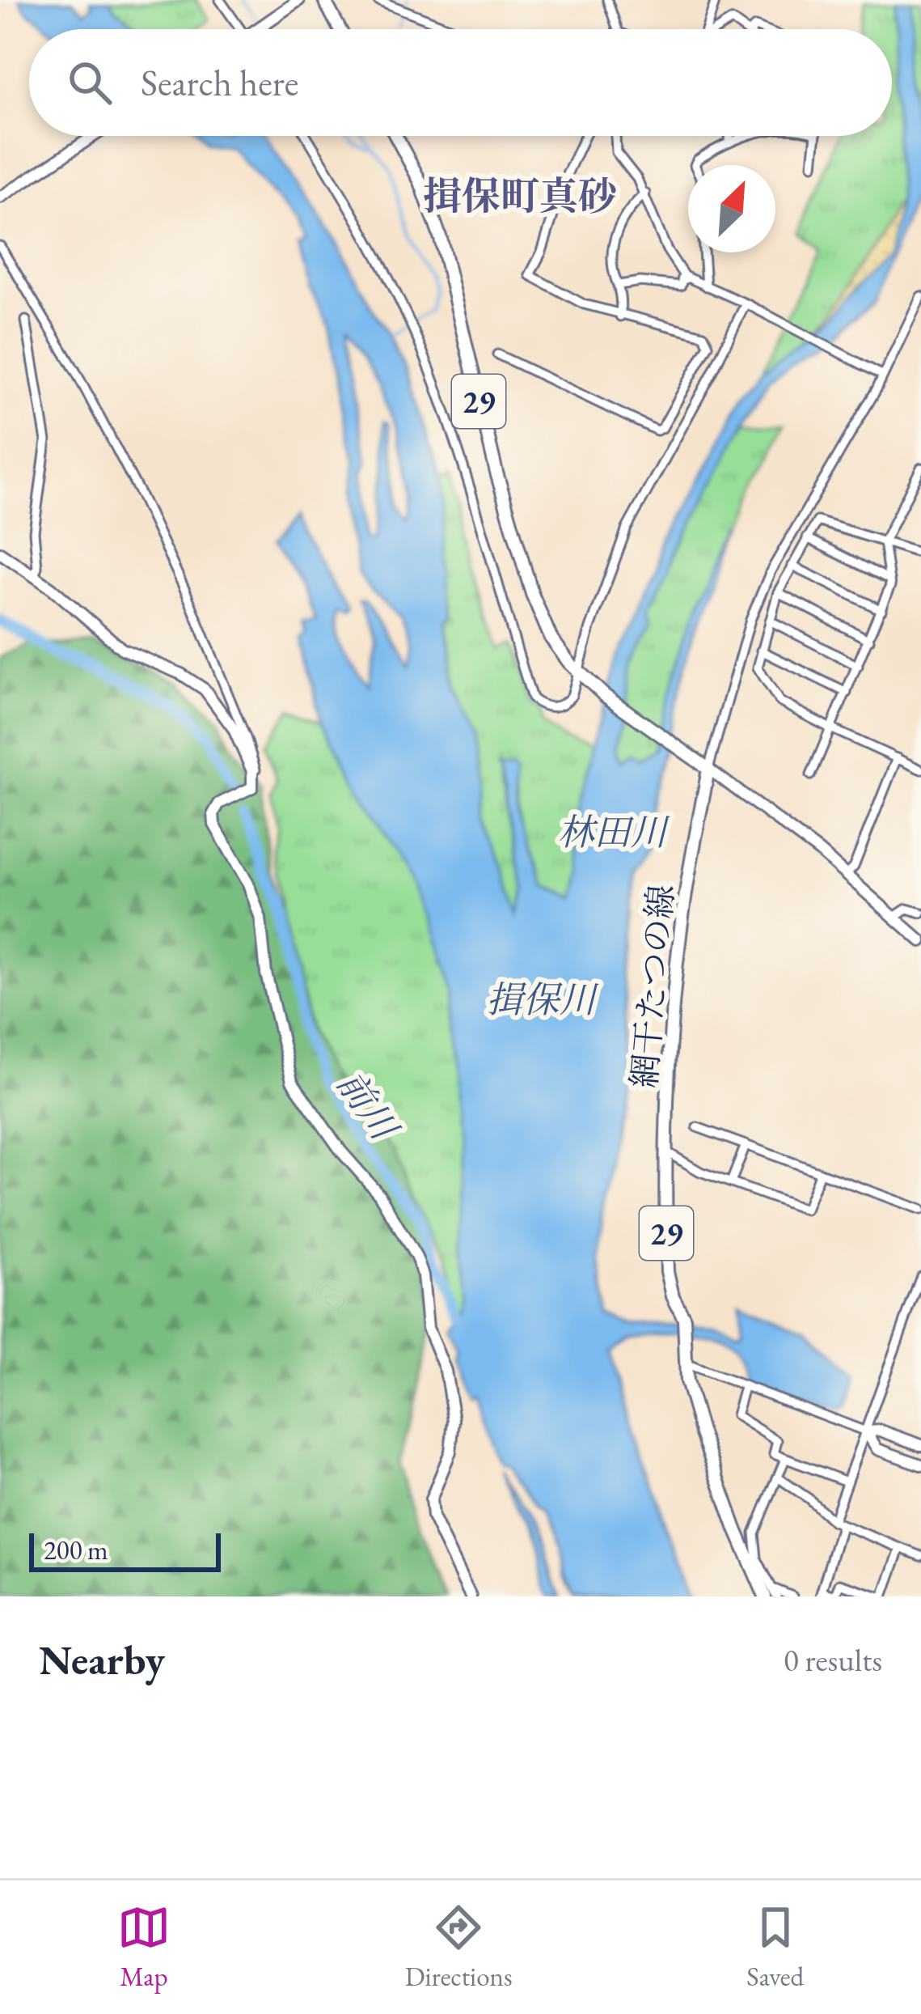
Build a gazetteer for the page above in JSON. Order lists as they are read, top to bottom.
{
  "streets": {
    "main road": ["29", "網干たつの線"]
  },
  "crossings": [
    ["29", "網干たつの線"]
  ],
  "districts": ["揖保町真砂"],
  "water": ["林田川", "揖保川", "前川"],
  "scale_bar": "200 m",
  "north": "top right",
  "page": {
    "search": "Search here",
    "scale": "200 m",
    "heading": ["Nearby", "0 results"],
    "nav": ["Map", "Directions", "Saved"]
  }
}
